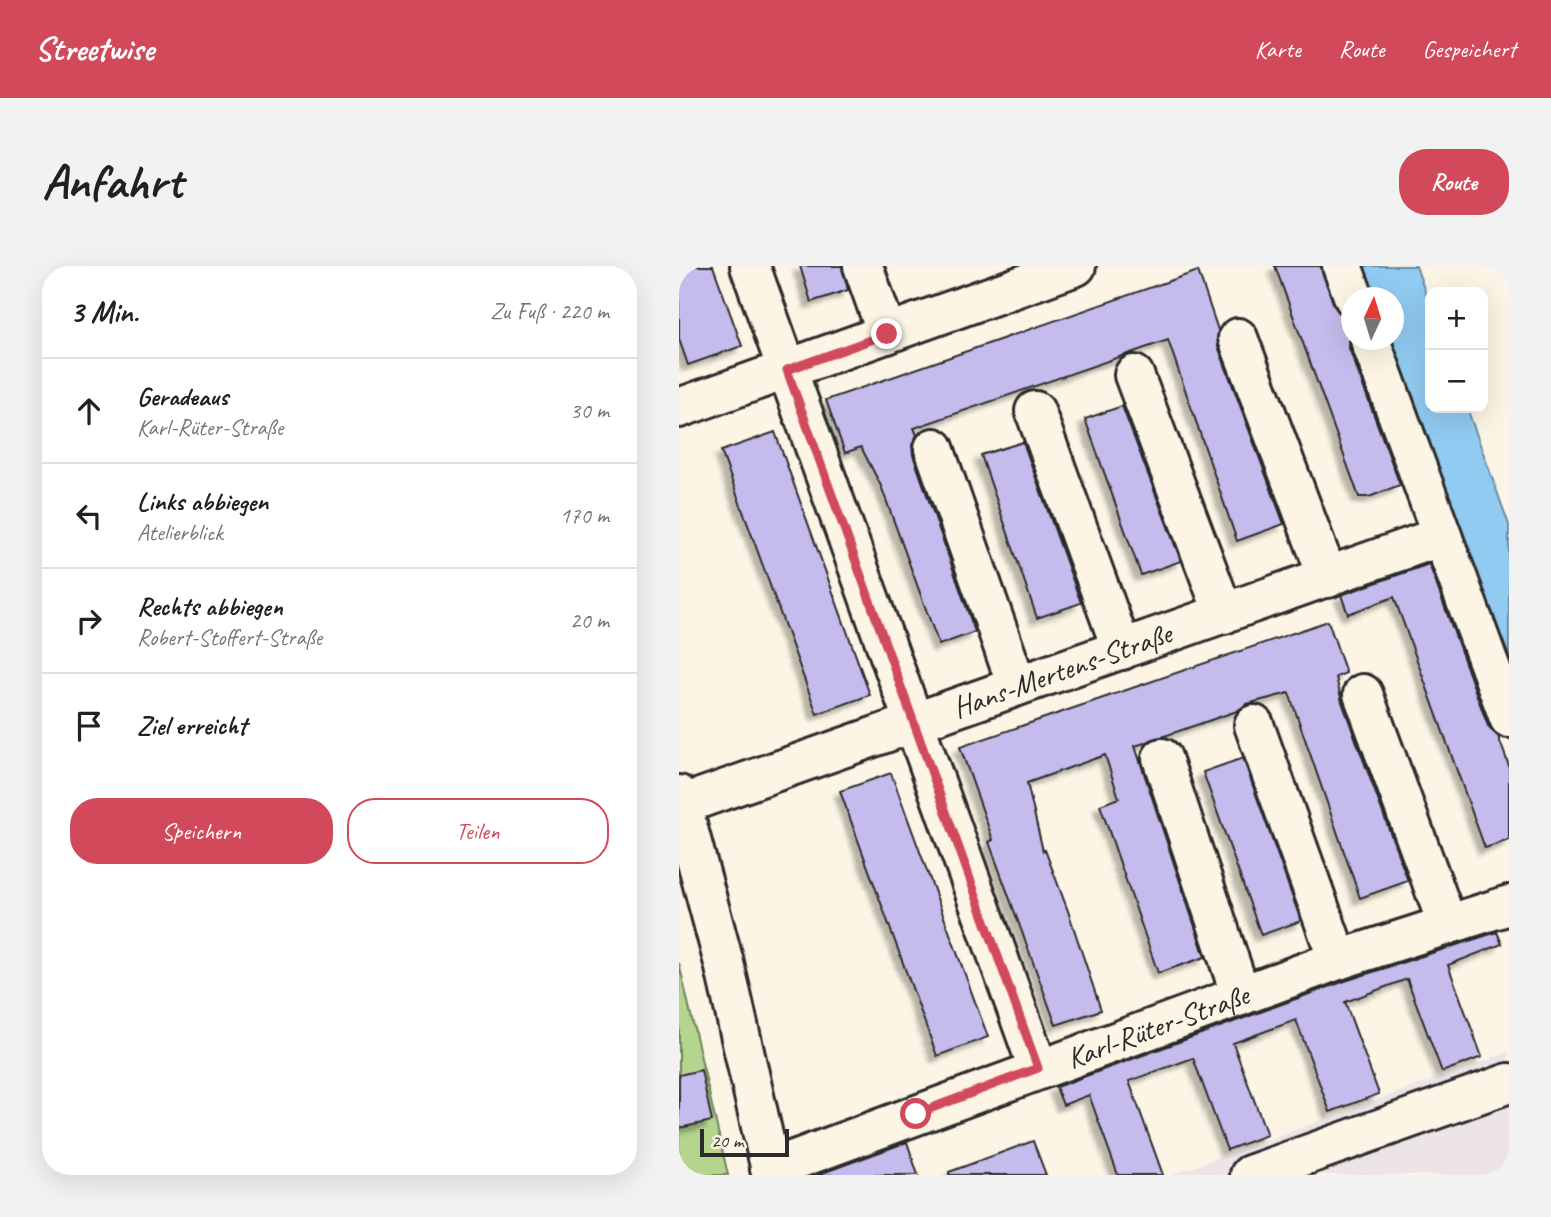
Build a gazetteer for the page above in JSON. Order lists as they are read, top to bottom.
{
  "streets": {
    "street": ["Hans-Mertens-Straße", "Karl-Rüter-Straße"]
  },
  "scale_bar": "20 m",
  "north": "top",
  "page": {
    "header": "Streetwise",
    "nav": ["Karte", "Route", "Gespeichert"],
    "buttons": [
      "Route",
      ["Speichern", "Teilen"]
    ],
    "title": "Anfahrt",
    "heading": ["3 Min.", "Zu Fuß · 220 m"],
    "map_buttons": ["+", "−"],
    "list": [
      ["Geradeaus", "Karl-Rüter-Straße", "30 m"],
      ["Links abbiegen", "Atelierblick", "170 m"],
      ["Rechts abbiegen", "Robert-Stoffert-Straße", "20 m"],
      "Ziel erreicht"
    ],
    "scale": "20 m"
  }
}
